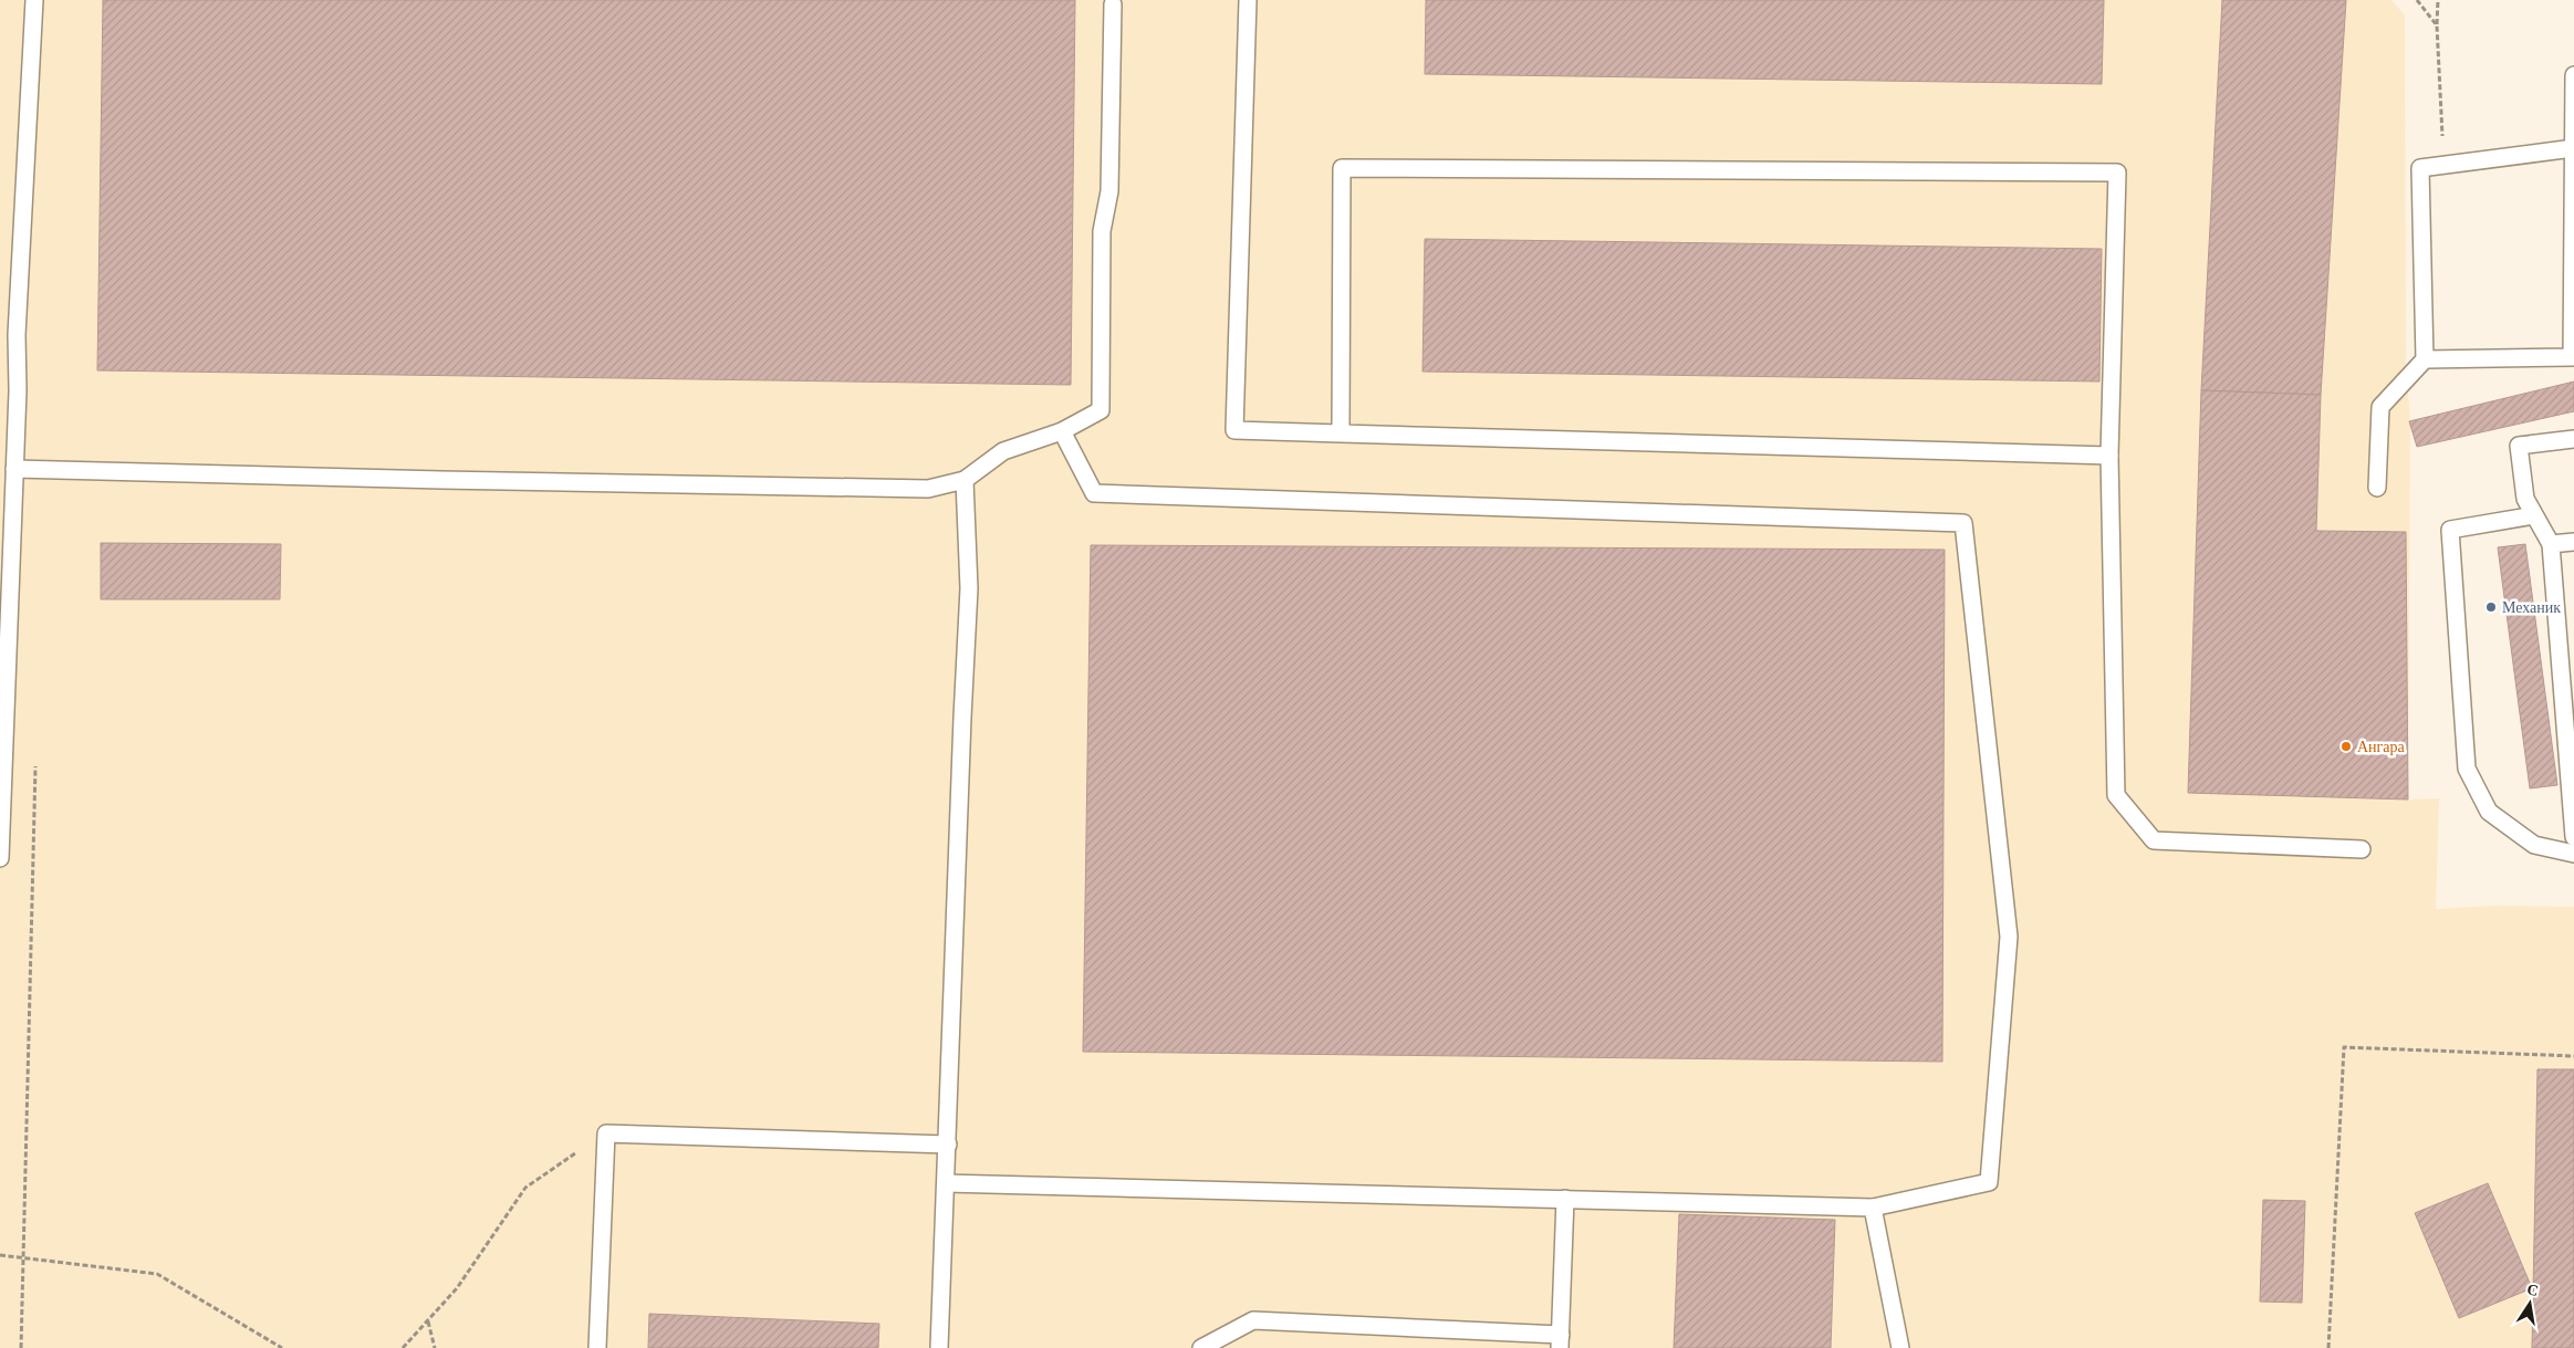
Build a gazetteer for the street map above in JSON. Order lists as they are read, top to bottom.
{
  "places": ["Механик", "Ангара"],
  "north": "top"
}
